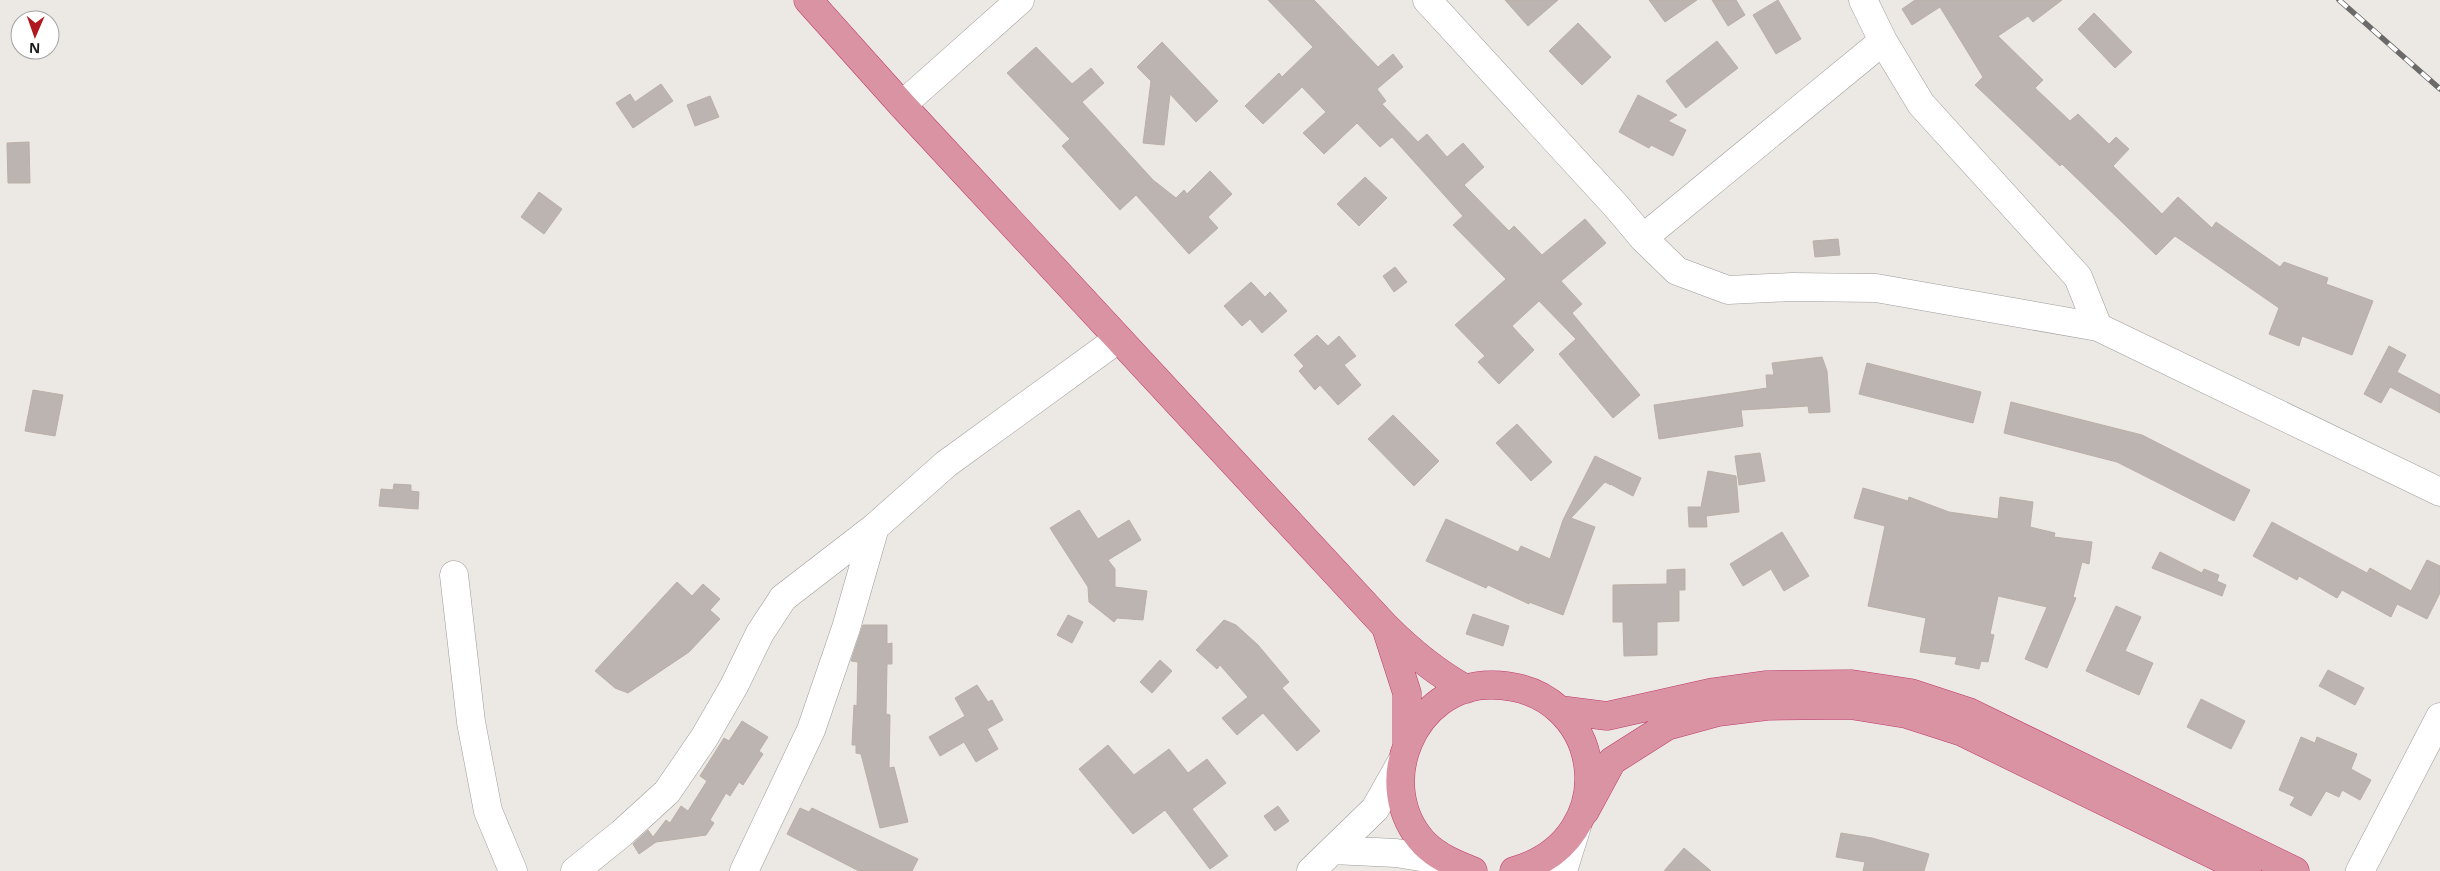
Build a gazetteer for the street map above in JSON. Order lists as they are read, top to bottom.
{
  "north": "bottom"
}
